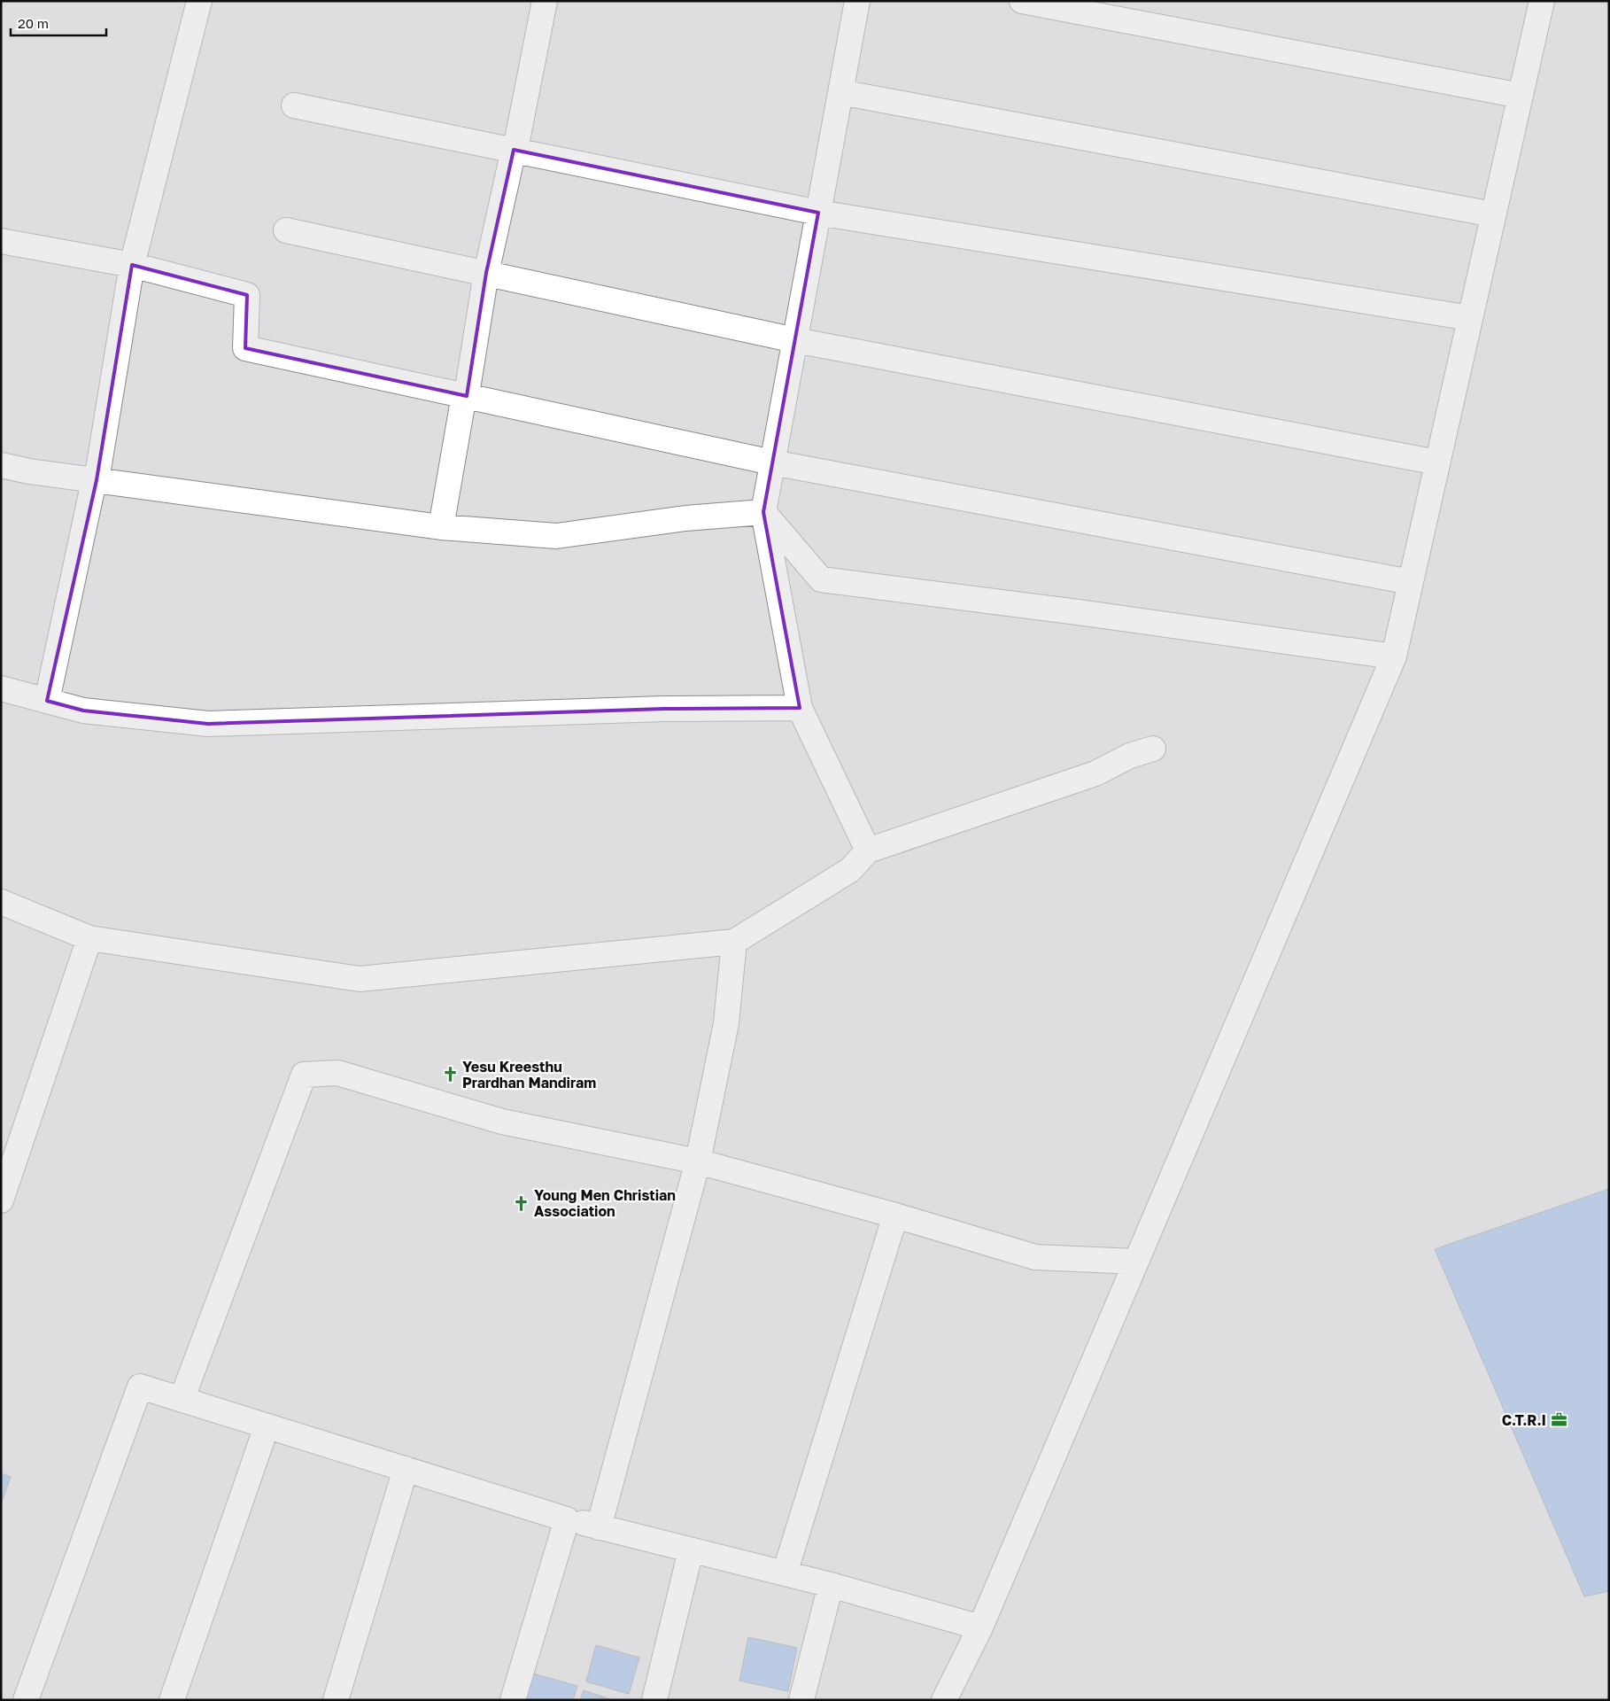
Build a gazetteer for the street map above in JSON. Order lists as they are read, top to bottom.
{
  "places": {
    "church": ["Yesu Kreesthu Prardhan Mandiram", "Young Men Christian Association"],
    "office": ["C.T.R.I"]
  },
  "scale_bar": "20 m"
}
